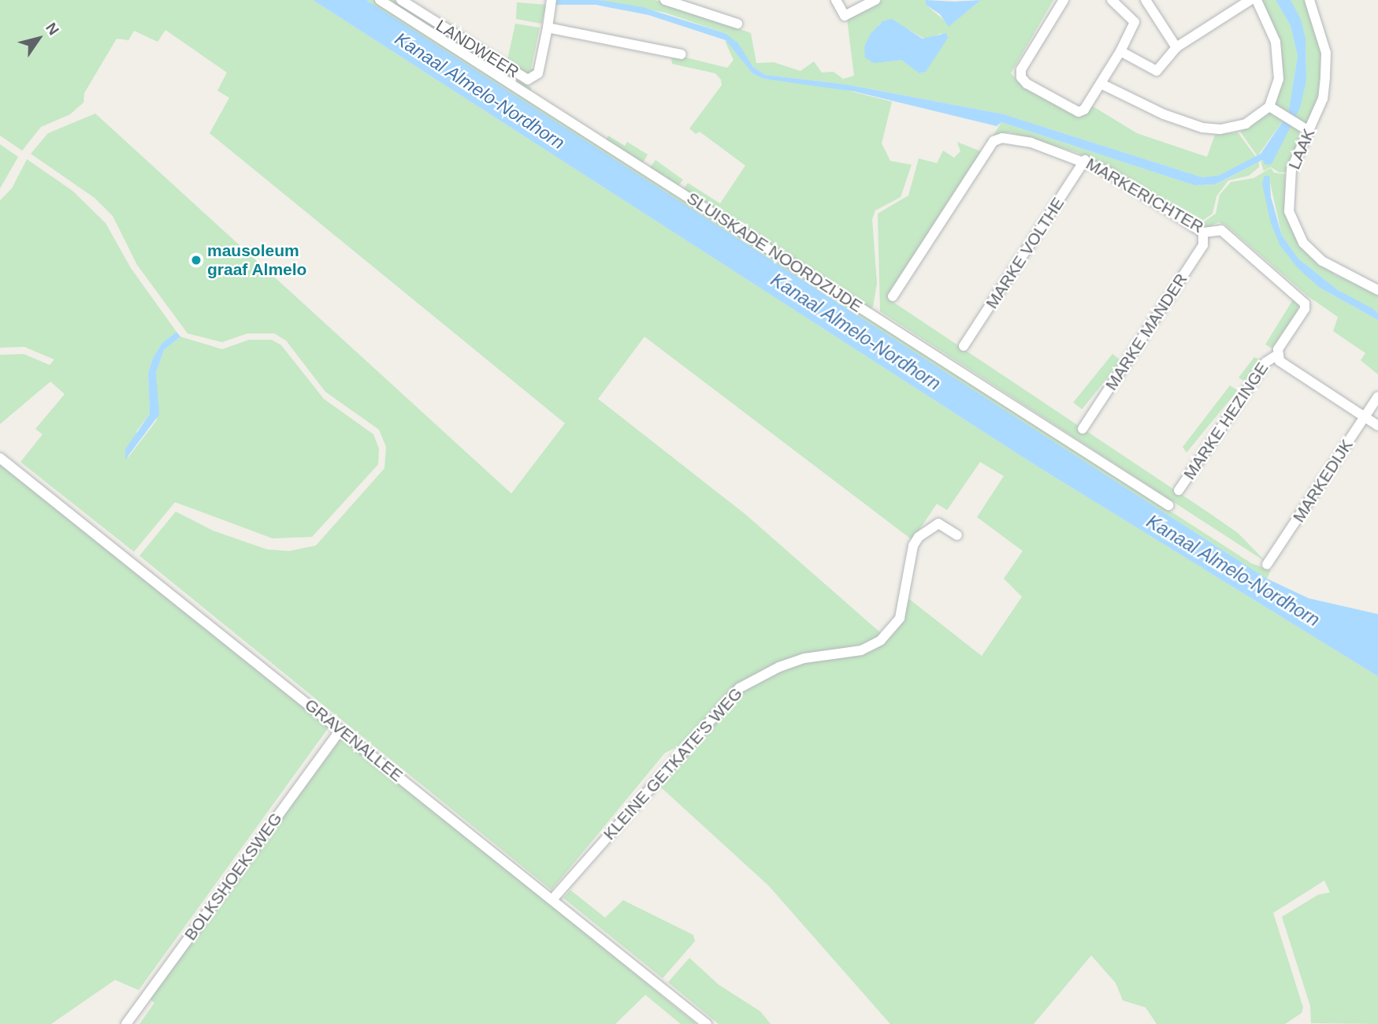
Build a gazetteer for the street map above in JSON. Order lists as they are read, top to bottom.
{
  "streets": {
    "street": [
      "LANDWEER",
      "LAAK",
      "MARKERICHTER",
      "SLUISKADE NOORDZIJDE",
      "MARKE VOLTHE",
      "MARKE MANDER",
      "MARKE HEZINGE",
      "MARKEDIJK",
      "GRAVENALLEE",
      "KLEINE GETKATE'S WEG",
      "BOLKSHOEKSWEG"
    ]
  },
  "crossings": [
    ["MARKERICHTER", "MARKE VOLTHE"],
    ["MARKERICHTER", "MARKE MANDER"],
    ["MARKERICHTER", "MARKE HEZINGE"],
    ["GRAVENALLEE", "KLEINE GETKATE'S WEG"],
    ["GRAVENALLEE", "BOLKSHOEKSWEG"]
  ],
  "water": ["Kanaal Almelo-Nordhorn"],
  "places": ["mausoleum graaf Almelo"],
  "north": "top right"
}
